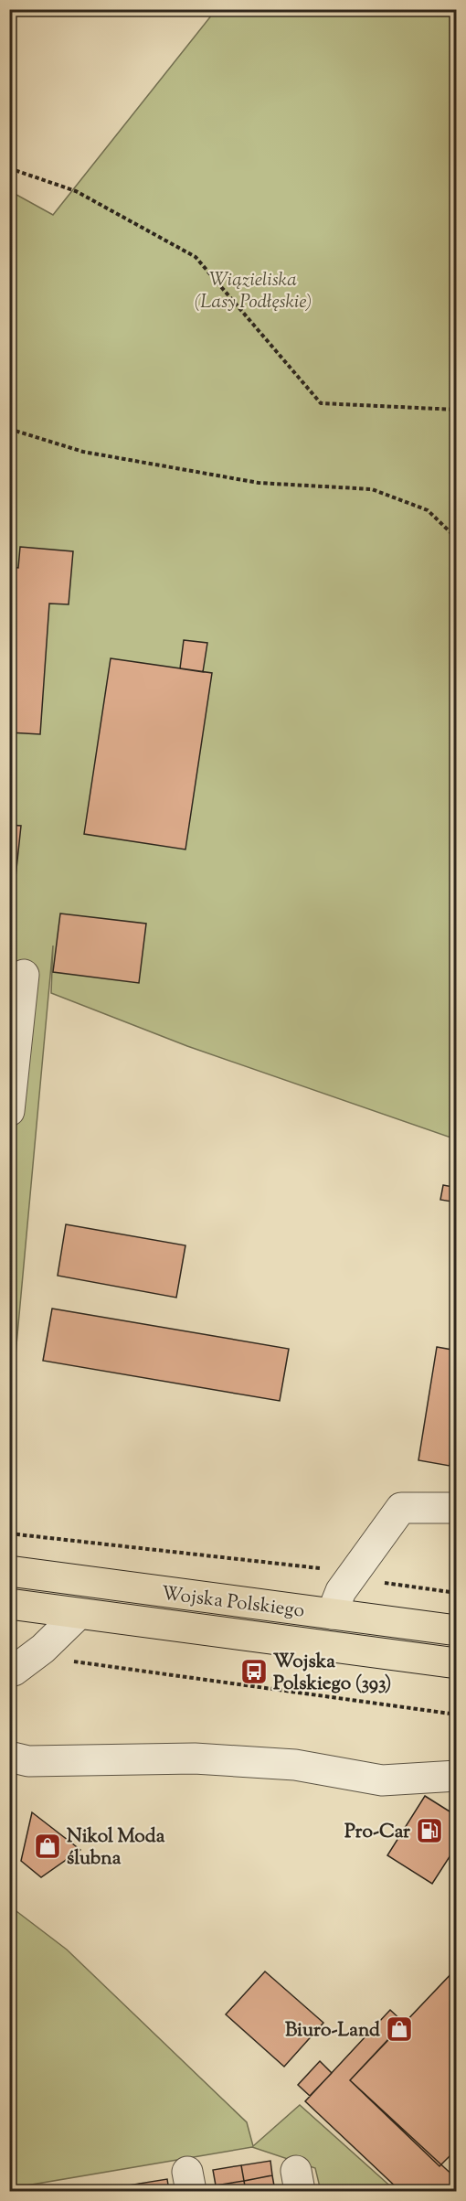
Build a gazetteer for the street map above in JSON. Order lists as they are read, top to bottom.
{
  "streets": {
    "main road": ["Wojska Polskiego"]
  },
  "parks": ["Wiązieliska (Lasy Podłęskie)"],
  "places": {
    "bus stop": ["Wojska Polskiego (393)"],
    "fuel station": ["Pro-Car"],
    "shop": ["Nikol Moda ślubna", "Biuro-Land"]
  }
}
